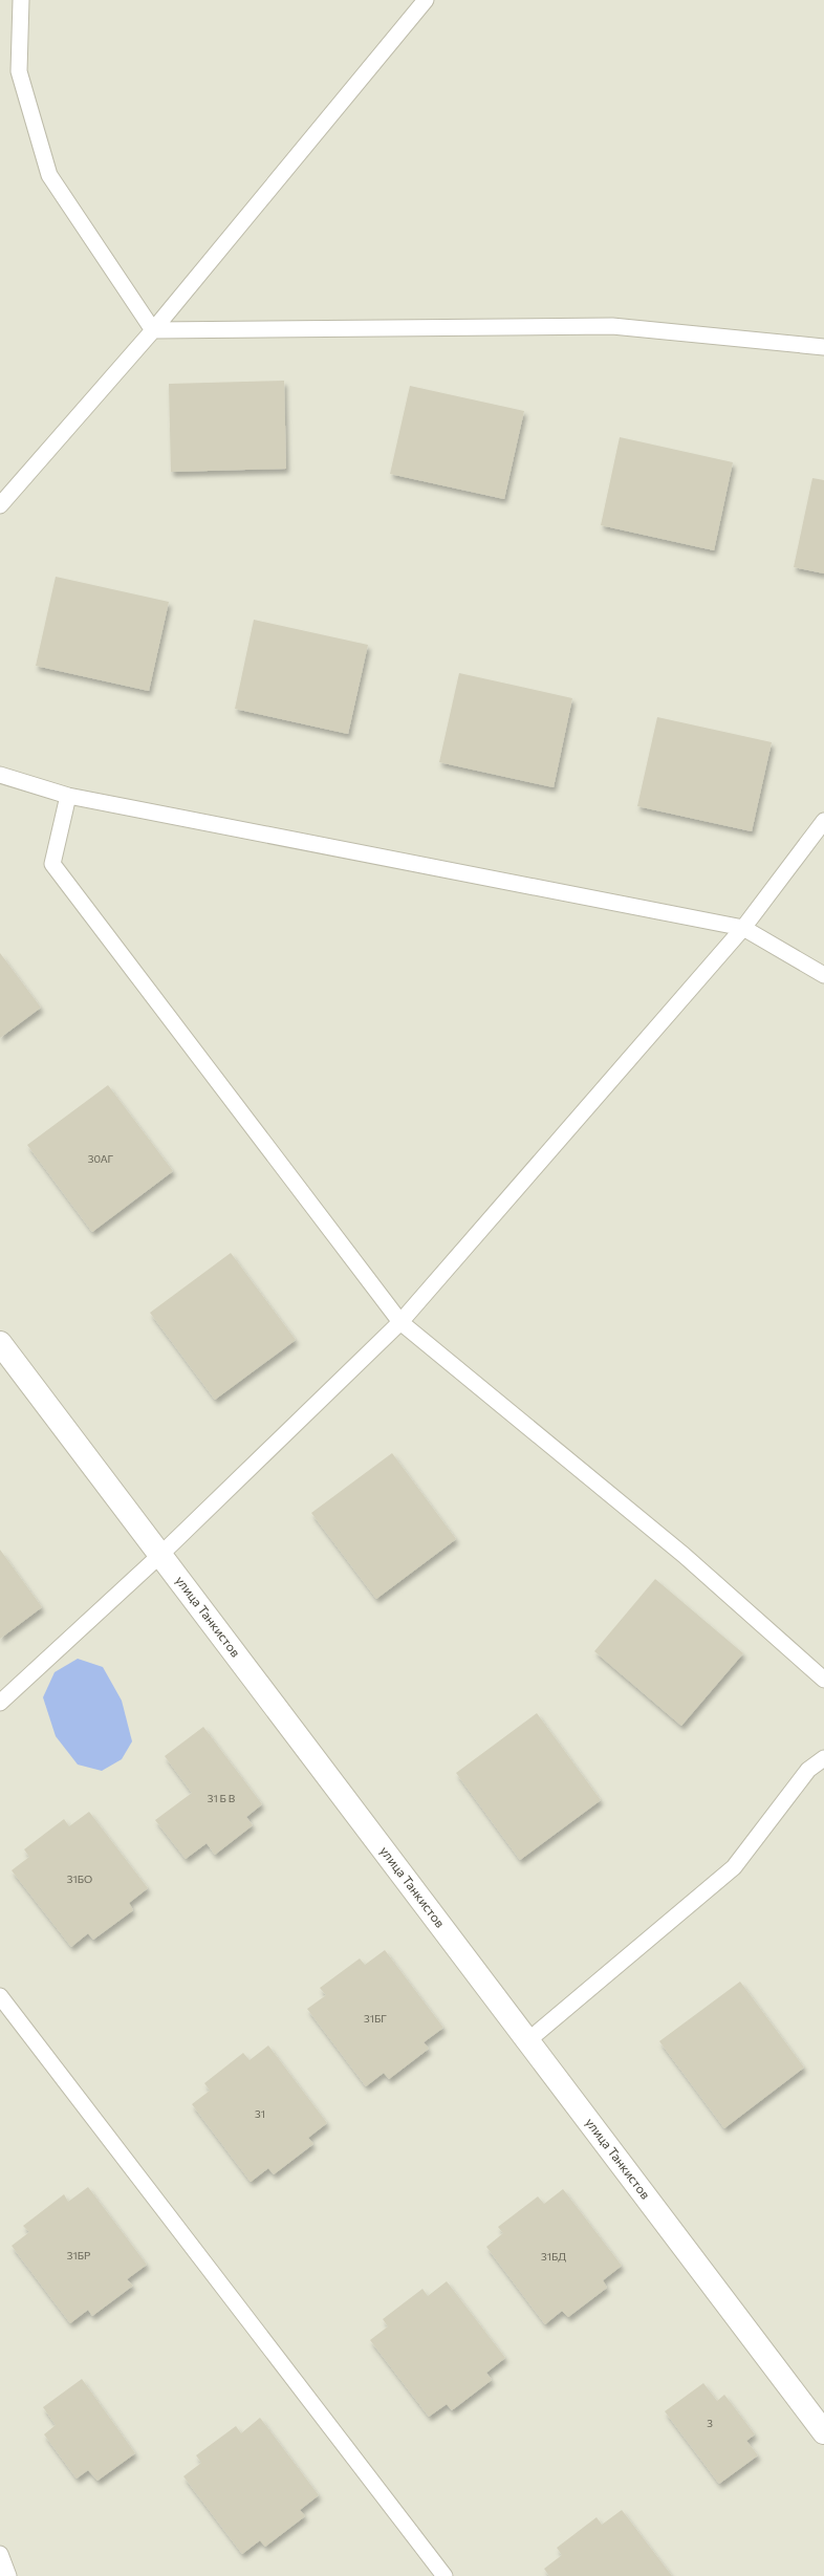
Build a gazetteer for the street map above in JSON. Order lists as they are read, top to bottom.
{
  "streets": {
    "street": ["улица Танкистов"]
  },
  "house_numbers": [
    "30АГ",
    "31 Б В",
    "31БО",
    "31БГ",
    "31",
    "31БР",
    "31БД",
    "3"
  ]
}
